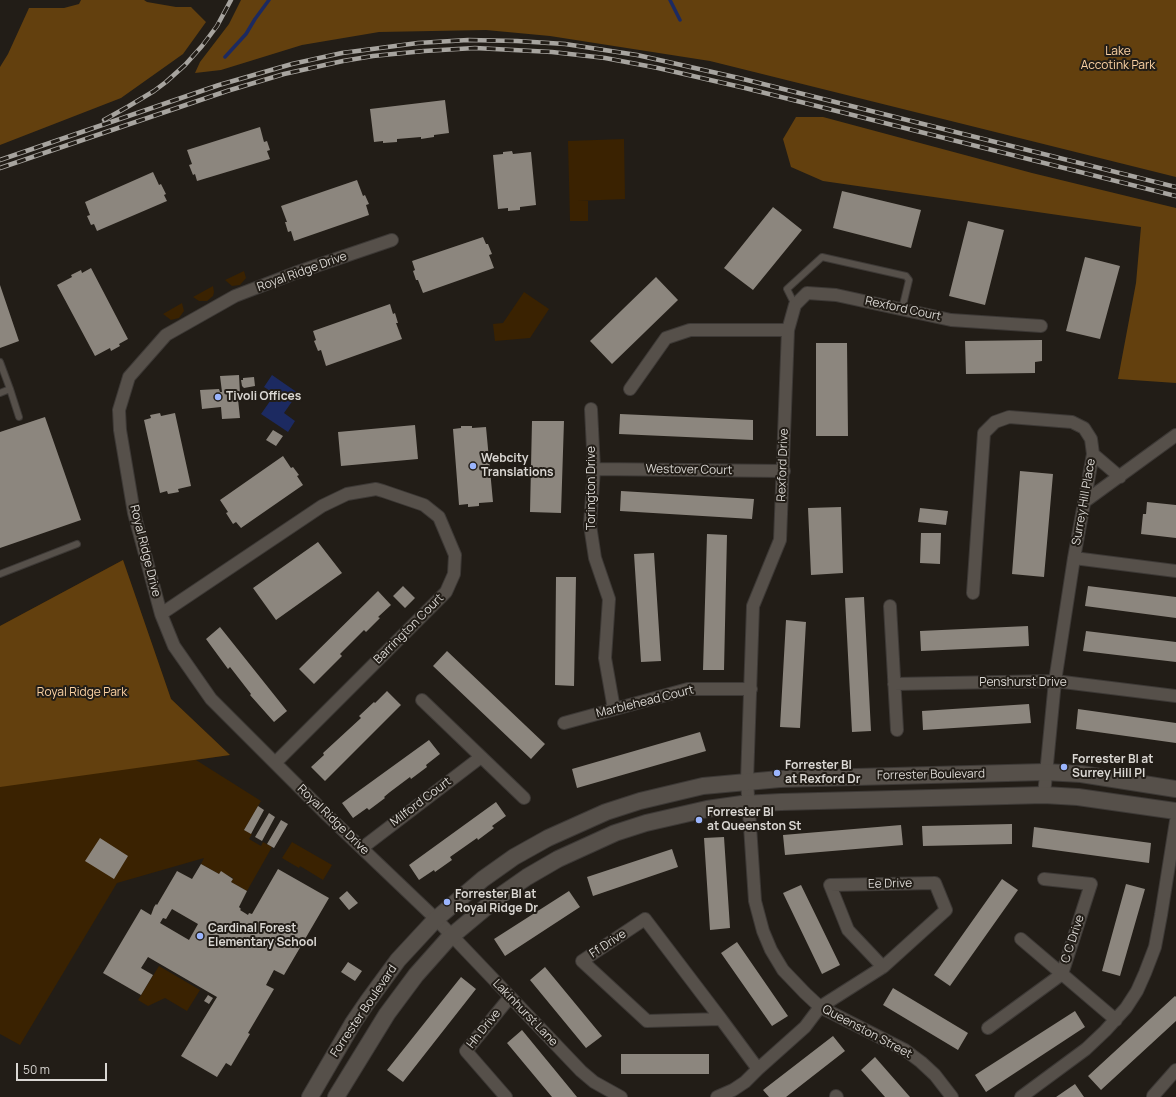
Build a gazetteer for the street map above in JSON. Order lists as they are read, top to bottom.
{
  "streets": {
    "street": [
      "Royal Ridge Drive",
      "Rexford Court",
      "Rexford Drive",
      "Westover Court",
      "Torington Drive",
      "Surrey Hill Place",
      "Barrington Court",
      "Penshurst Drive",
      "Marblehead Court",
      "Forrester Boulevard",
      "Milford Court",
      "Ee Drive",
      "C C Drive",
      "Ff Drive",
      "Lakinhurst Lane",
      "Hh Drive",
      "Queenston Street"
    ]
  },
  "crossings": [
    ["Royal Ridge Drive", "Barrington Court"],
    ["Royal Ridge Drive", "Forrester Boulevard"],
    ["Royal Ridge Drive", "Milford Court"],
    ["Royal Ridge Drive", "Lakinhurst Lane"],
    ["Rexford Drive", "Westover Court"],
    ["Rexford Drive", "Marblehead Court"],
    ["Rexford Drive", "Forrester Boulevard"],
    ["Rexford Drive", "Queenston Street"],
    ["Westover Court", "Torington Drive"],
    ["Torington Drive", "Marblehead Court"],
    ["Surrey Hill Place", "Penshurst Drive"],
    ["Surrey Hill Place", "Forrester Boulevard"],
    ["Forrester Boulevard", "Lakinhurst Lane"],
    ["Forrester Boulevard", "Queenston Street"],
    ["Ee Drive", "Queenston Street"],
    ["Lakinhurst Lane", "Hh Drive"]
  ],
  "parks": ["Lake Accotink Park", "Royal Ridge Park"],
  "places": [
    "Tivoli Offices",
    "Webcity Translations",
    "Forrester Bl at Surrey Hill Pl",
    "Forrester Bl at Rexford Dr",
    "Forrester Bl at Queenston St",
    "Forrester Bl at Royal Ridge Dr",
    "Cardinal Forest Elementary School"
  ],
  "scale_bar": "50 m"
}
